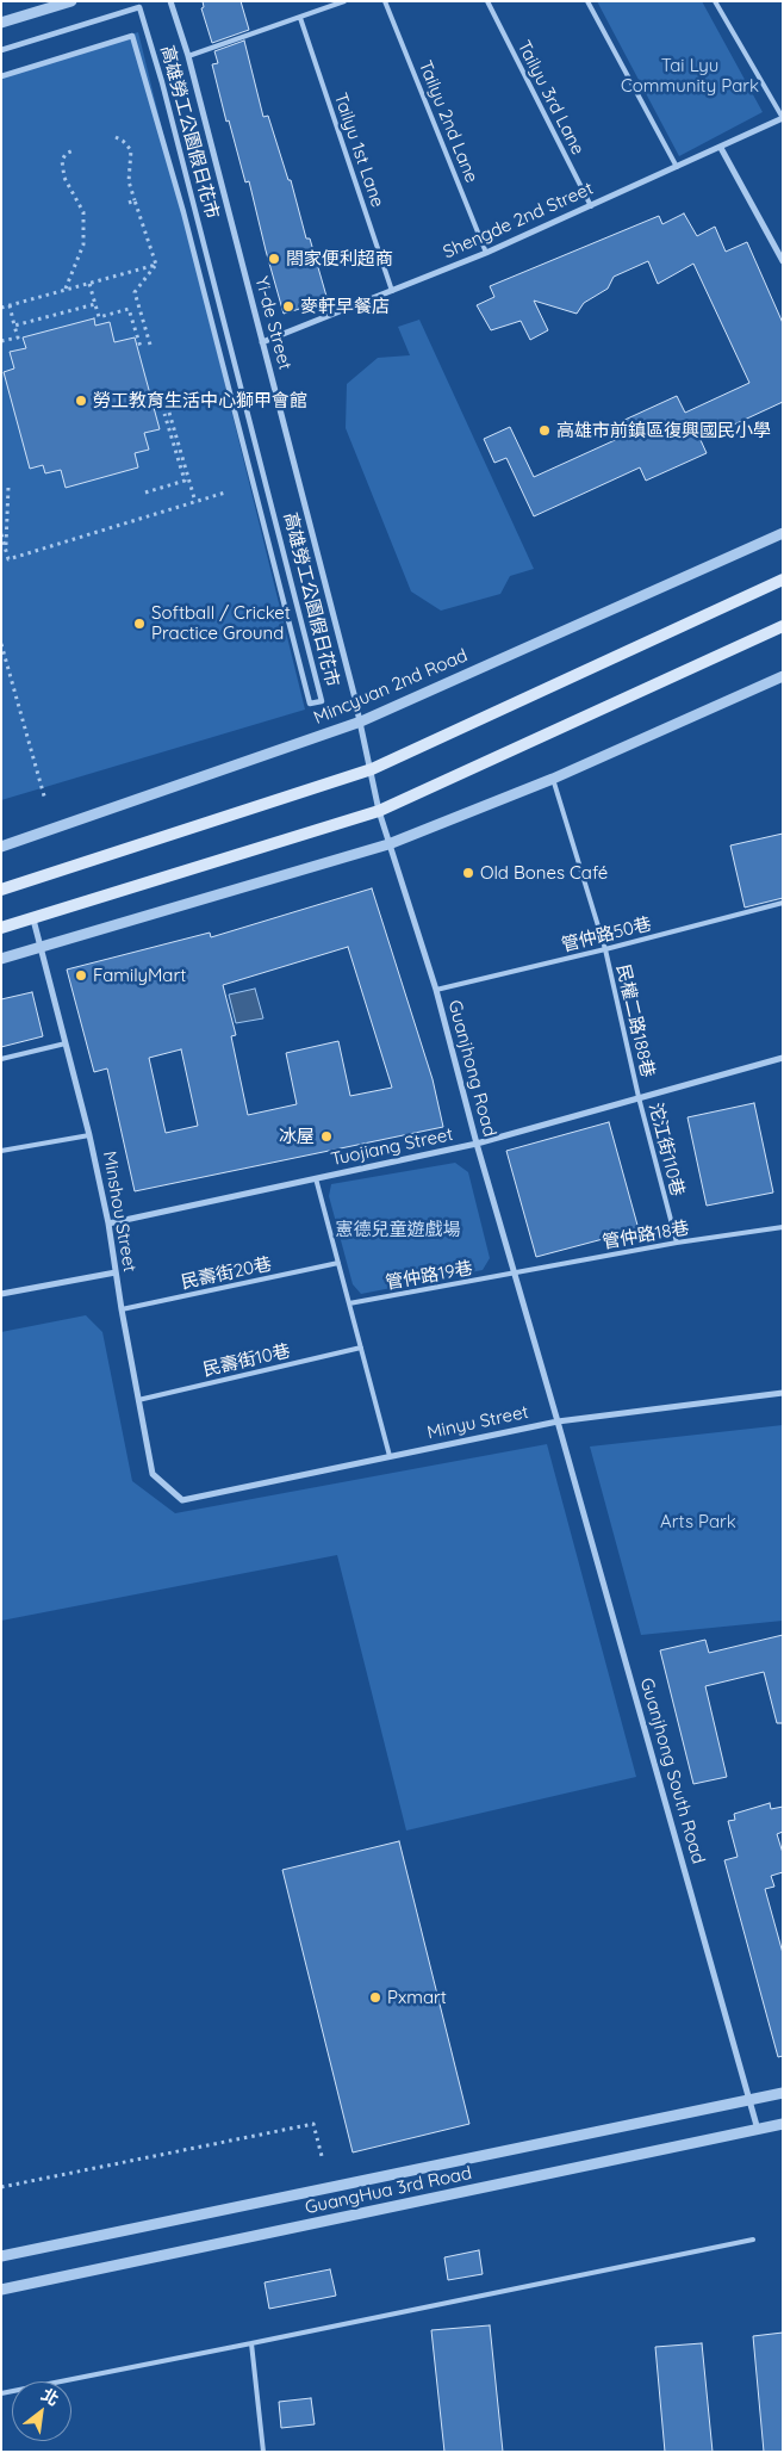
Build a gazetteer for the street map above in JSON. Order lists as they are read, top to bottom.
{
  "streets": {
    "street": [
      "高雄勞工公園假日花市",
      "Shengde 2nd Street",
      "Yi-de Street",
      "Mincyuan 2nd Road",
      "Guanjhong Road",
      "Tuojiang Street",
      "Minshou Street",
      "Minyu Street",
      "Guanjhong South Road",
      "GuangHua 3rd Road"
    ],
    "lane": [
      "Tailyu 3rd Lane",
      "Tailyu 2nd Lane",
      "Tailyu 1st Lane",
      "管仲路50巷",
      "民權二路188巷",
      "沱江街110巷",
      "管仲路18巷",
      "民壽街20巷",
      "管仲路19巷",
      "民壽街10巷"
    ]
  },
  "crossings": [
    ["Tailyu 3rd Lane", "Shengde 2nd Street"],
    ["Tailyu 2nd Lane", "Shengde 2nd Street"],
    ["Tailyu 1st Lane", "Shengde 2nd Street"],
    ["Shengde 2nd Street", "Yi-de Street"],
    ["Yi-de Street", "Mincyuan 2nd Road"],
    ["Yi-de Street", "Guanjhong Road"],
    ["Mincyuan 2nd Road", "Guanjhong Road"],
    ["管仲路50巷", "民權二路188巷"],
    ["管仲路50巷", "Guanjhong Road"],
    ["民權二路188巷", "Tuojiang Street"],
    ["民權二路188巷", "沱江街110巷"],
    ["Guanjhong Road", "Tuojiang Street"],
    ["Guanjhong Road", "管仲路18巷"],
    ["Guanjhong Road", "管仲路19巷"],
    ["Guanjhong Road", "Minyu Street"],
    ["Guanjhong Road", "Guanjhong South Road"],
    ["Tuojiang Street", "沱江街110巷"],
    ["Tuojiang Street", "Minshou Street"],
    ["沱江街110巷", "管仲路18巷"],
    ["Minshou Street", "民壽街20巷"],
    ["Minshou Street", "民壽街10巷"],
    ["Minshou Street", "Minyu Street"],
    ["管仲路18巷", "管仲路19巷"],
    ["Minyu Street", "Guanjhong South Road"],
    ["Guanjhong South Road", "GuangHua 3rd Road"]
  ],
  "parks": ["Tai Lyu Community Park", "憲德兒童遊戲場", "Arts Park"],
  "places": [
    "閤家便利超商",
    "麥軒早餐店",
    "勞工教育生活中心獅甲會館",
    "高雄市前鎮區復興國民小學",
    "Softball / Cricket Practice Ground",
    "Old Bones Café",
    "FamilyMart",
    "冰屋",
    "Pxmart"
  ],
  "north": "top right"
}
